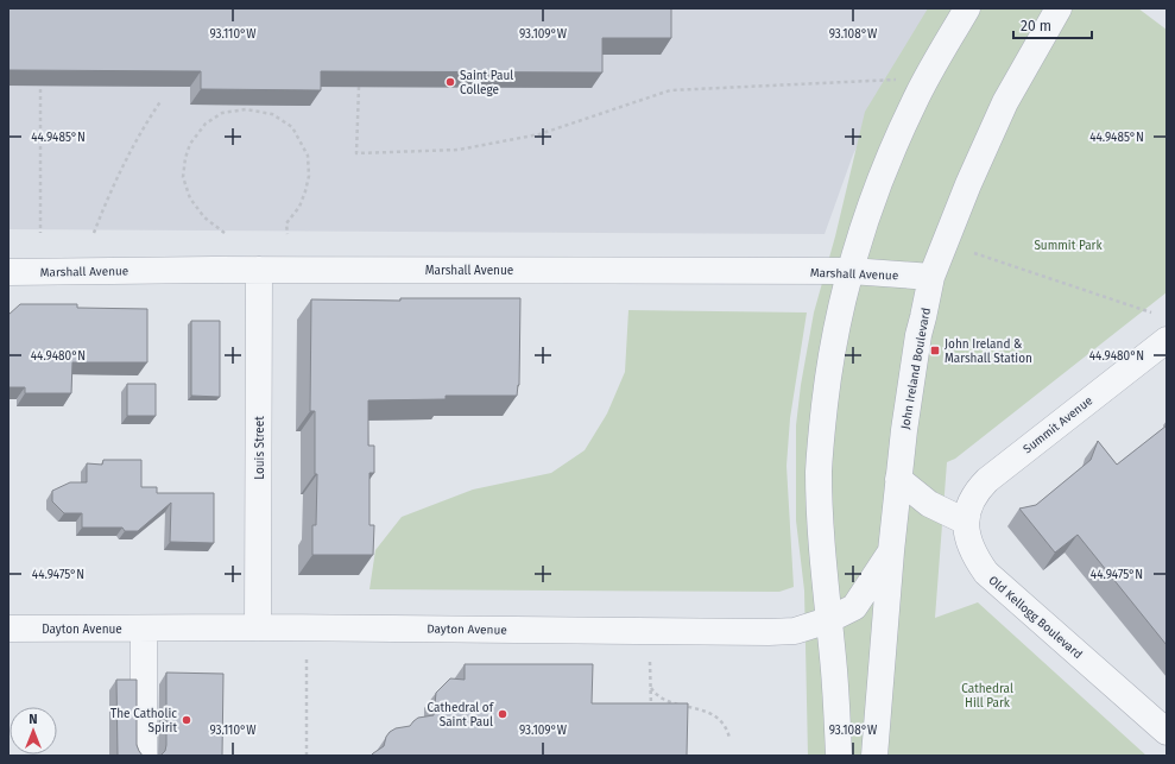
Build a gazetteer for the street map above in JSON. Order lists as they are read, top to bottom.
{
  "streets": {
    "street": [
      "Marshall Avenue",
      "John Ireland Boulevard",
      "Summit Avenue",
      "Louis Street",
      "Old Kellogg Boulevard",
      "Dayton Avenue"
    ]
  },
  "crossings": [
    ["Marshall Avenue", "John Ireland Boulevard"],
    ["Marshall Avenue", "Louis Street"],
    ["John Ireland Boulevard", "Dayton Avenue"],
    ["Summit Avenue", "Old Kellogg Boulevard"],
    ["Louis Street", "Dayton Avenue"]
  ],
  "parks": ["Summit Park", "Cathedral Hill Park"],
  "places": {
    "other": ["Saint Paul College", "Cathedral of Saint Paul", "The Catholic Spirit"],
    "transit": ["John Ireland & Marshall Station"]
  },
  "scale_bar": "20 m",
  "north": "top",
  "coordinates": [
    "93.110°W",
    "93.109°W",
    "93.108°W",
    "44.9485°N",
    "44.9480°N",
    "44.9475°N"
  ]
}
